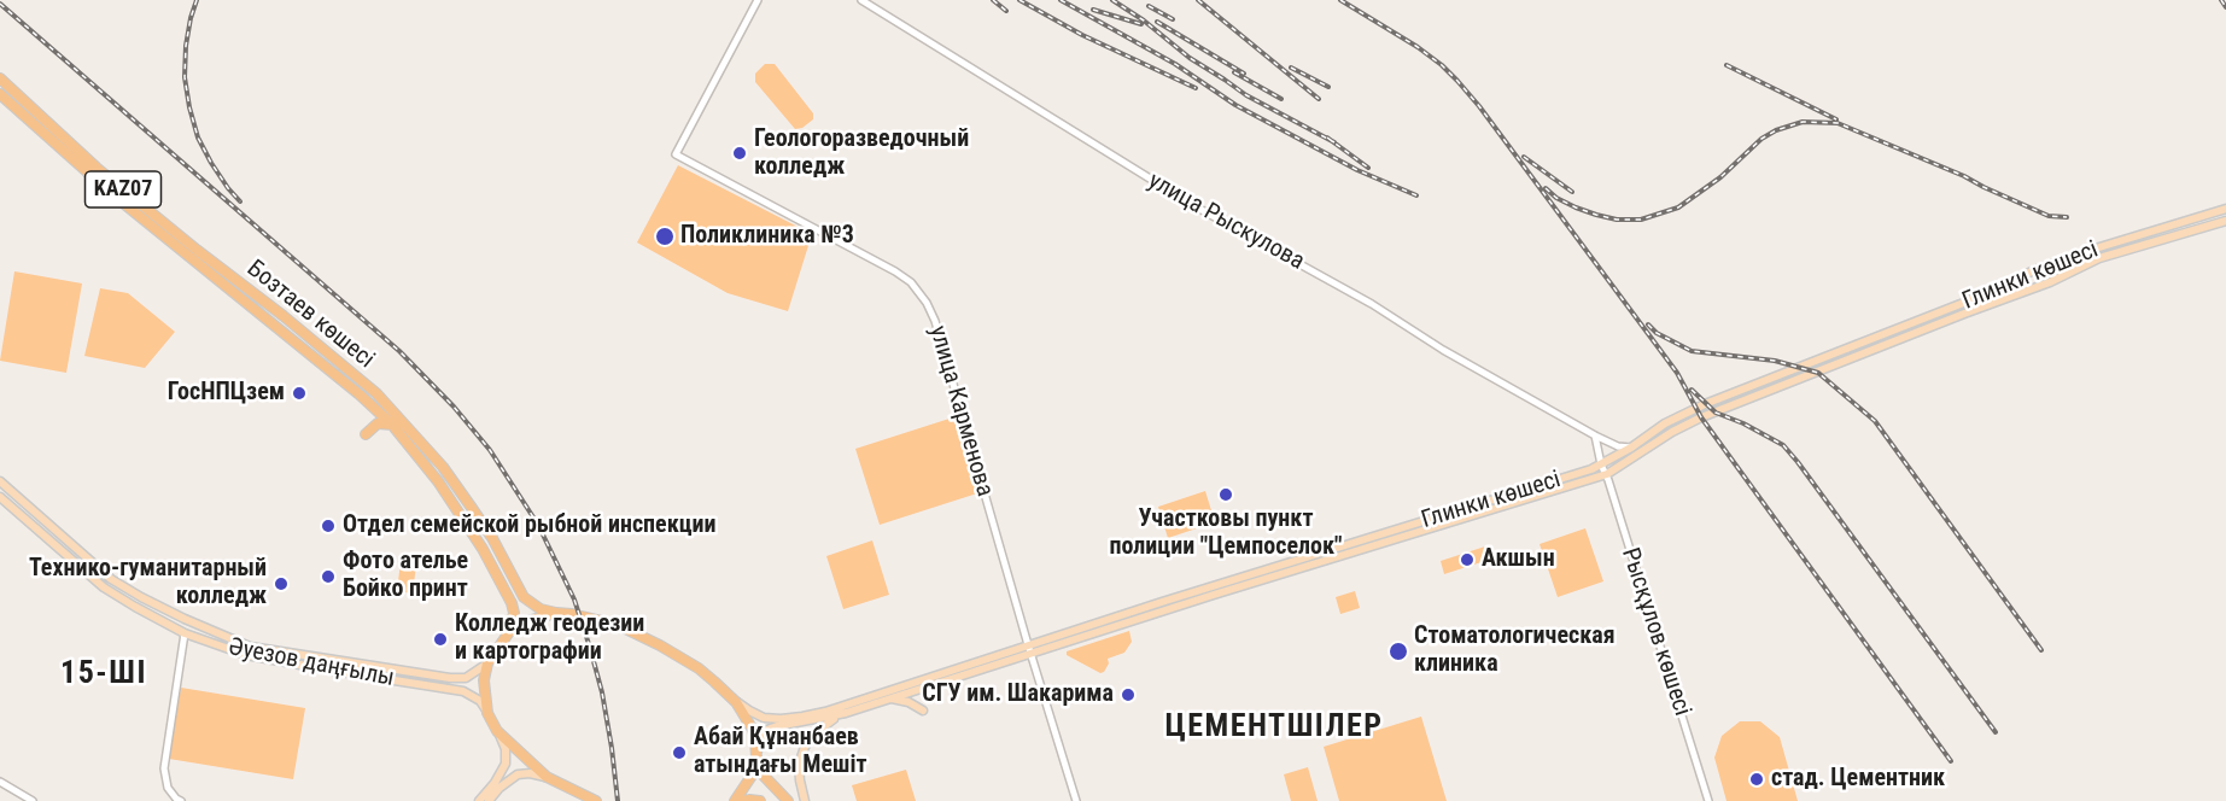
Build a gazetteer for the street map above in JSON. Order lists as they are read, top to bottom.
{
  "streets": {
    "highway": ["KAZ07", "Бозтаев көшесі"],
    "main road": ["Глинки көшесі", "Әуезов даңғылы"],
    "street": ["улица Рыскулова", "улица Карменова", "Рысқұлов көшесі"]
  },
  "crossings": [
    ["KAZ07", "Глинки көшесі"],
    ["KAZ07", "Бозтаев көшесі"],
    ["улица Рыскулова", "Глинки көшесі"],
    ["Глинки көшесі", "улица Карменова"],
    ["Глинки көшесі", "Рысқұлов көшесі"]
  ],
  "districts": ["15-ШІ", "ЦЕМЕНТШІЛЕР"],
  "places": [
    "Геологоразведочный колледж",
    "Поликлиника №3",
    "ГосНПЦзем",
    "Участковы пункт полиции \"Цемпоселок\"",
    "Отдел семейской рыбной инспекции",
    "Акшын",
    "Фото ателье Бойко принт",
    "Технико-гуманитарный колледж",
    "Колледж геодезии и картографии",
    "Стоматологическая клиника",
    "СГУ им. Шакарима",
    "Абай Құнанбаев атындағы Мешіт",
    "стад. Цементник"
  ]
}
